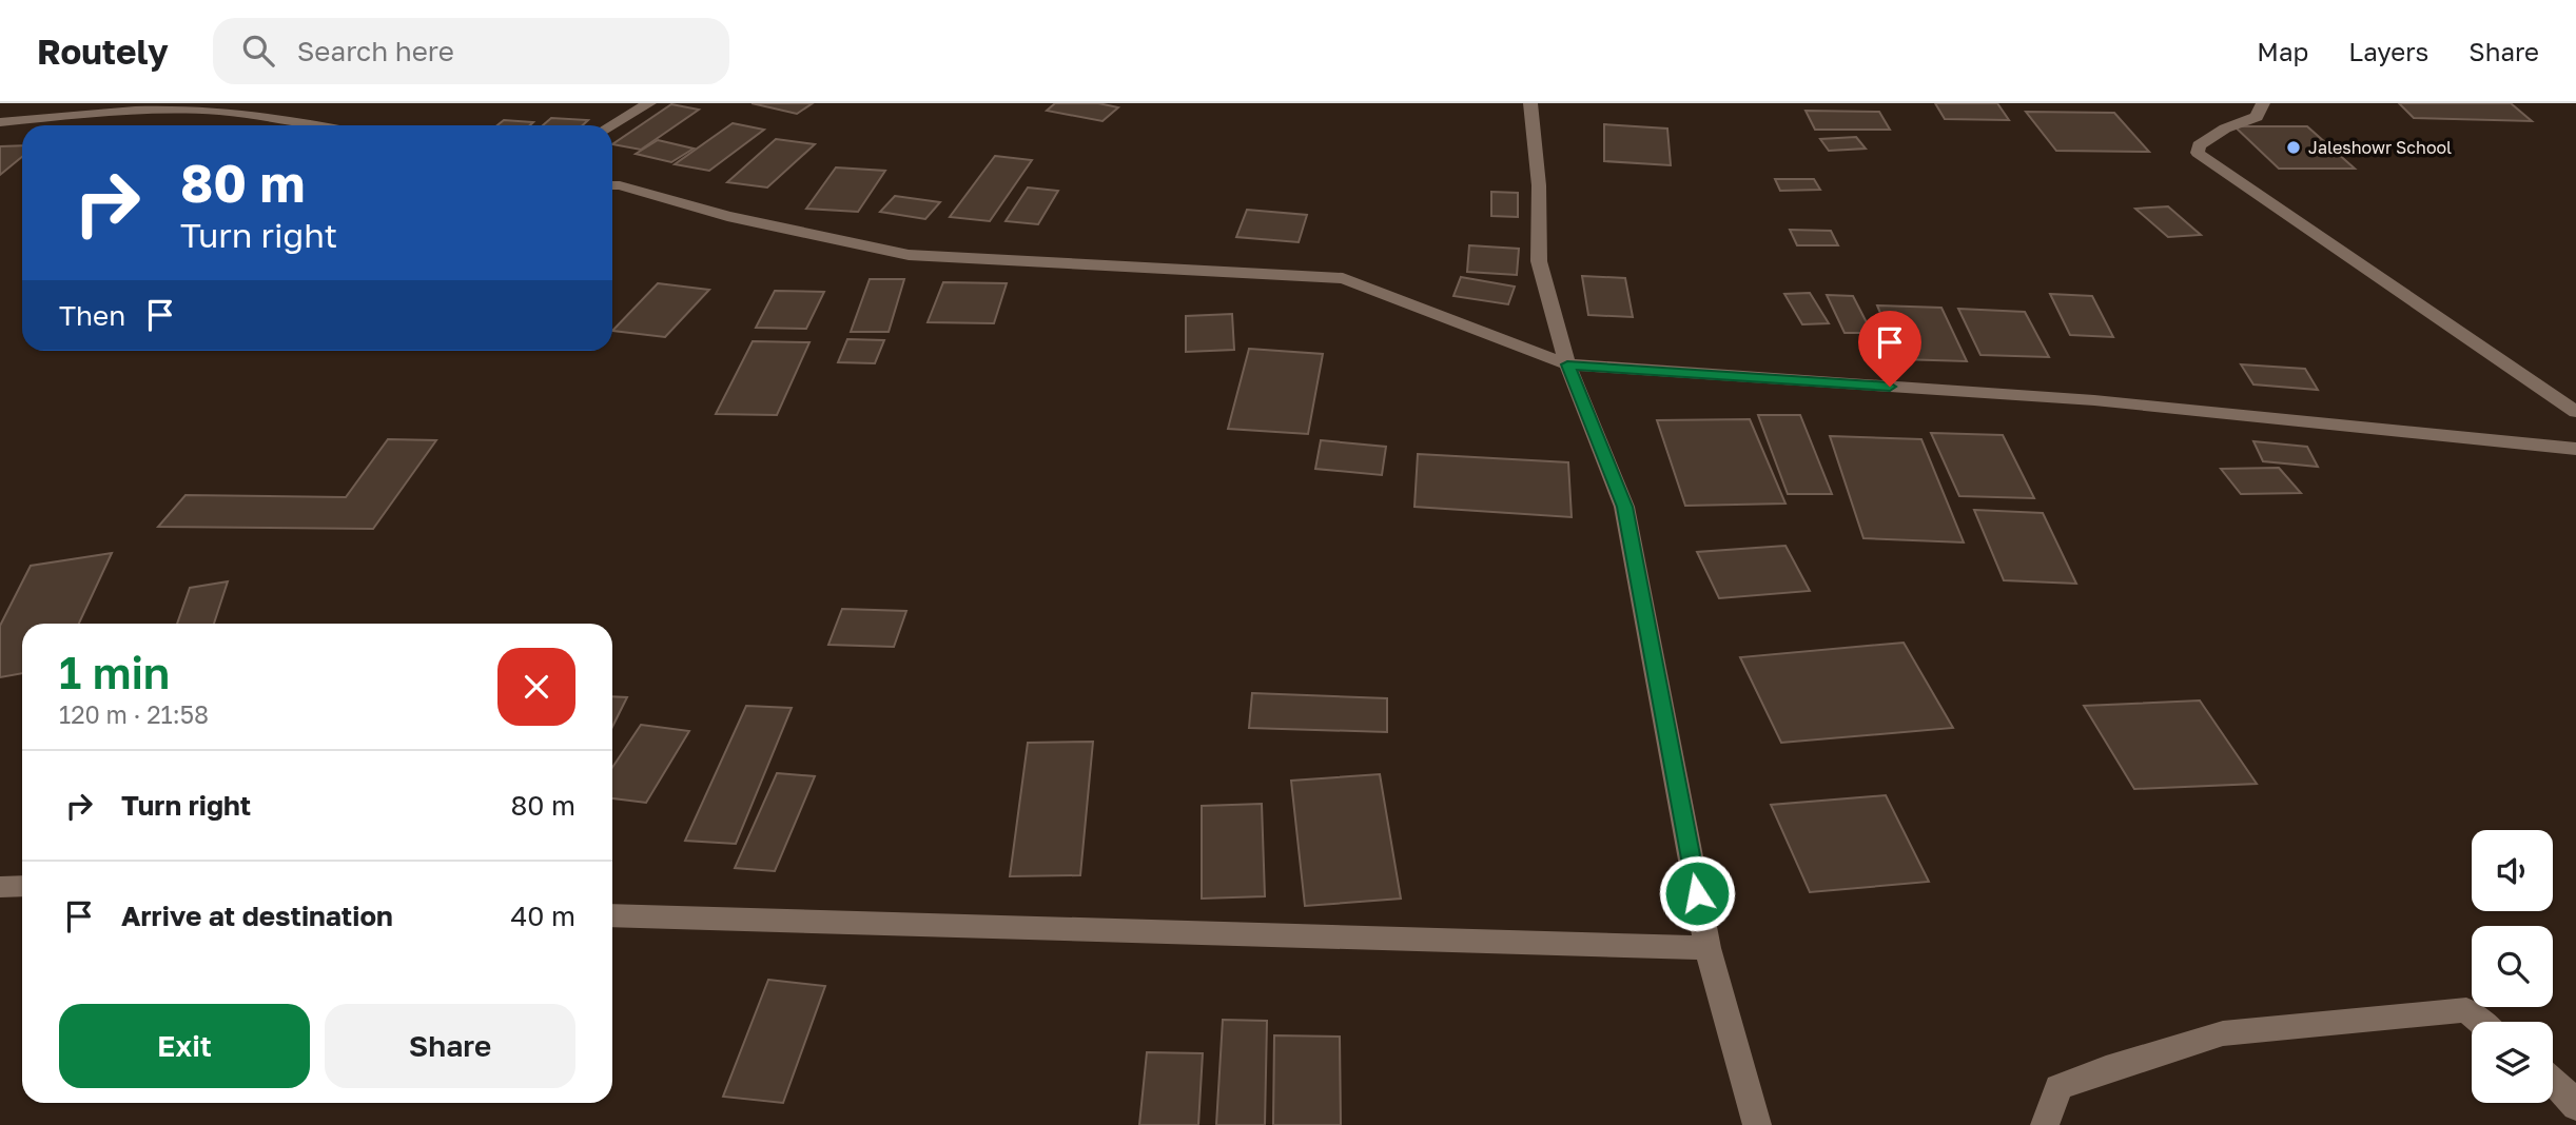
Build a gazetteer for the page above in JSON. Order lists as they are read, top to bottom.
{
  "places": ["Jaleshowr School"],
  "page": {
    "header": "Routely",
    "search": "Search here",
    "nav": ["Map", "Layers", "Share"],
    "turn": ["80 m", "Turn right"],
    "then": "Then",
    "heading": ["1 min", "120 m · 21:58"],
    "list": [
      {
        "name": "Turn right",
        "value": "80 m"
      },
      {
        "name": "Arrive at destination",
        "value": "40 m"
      }
    ],
    "buttons": ["Exit", "Share"]
  }
}
